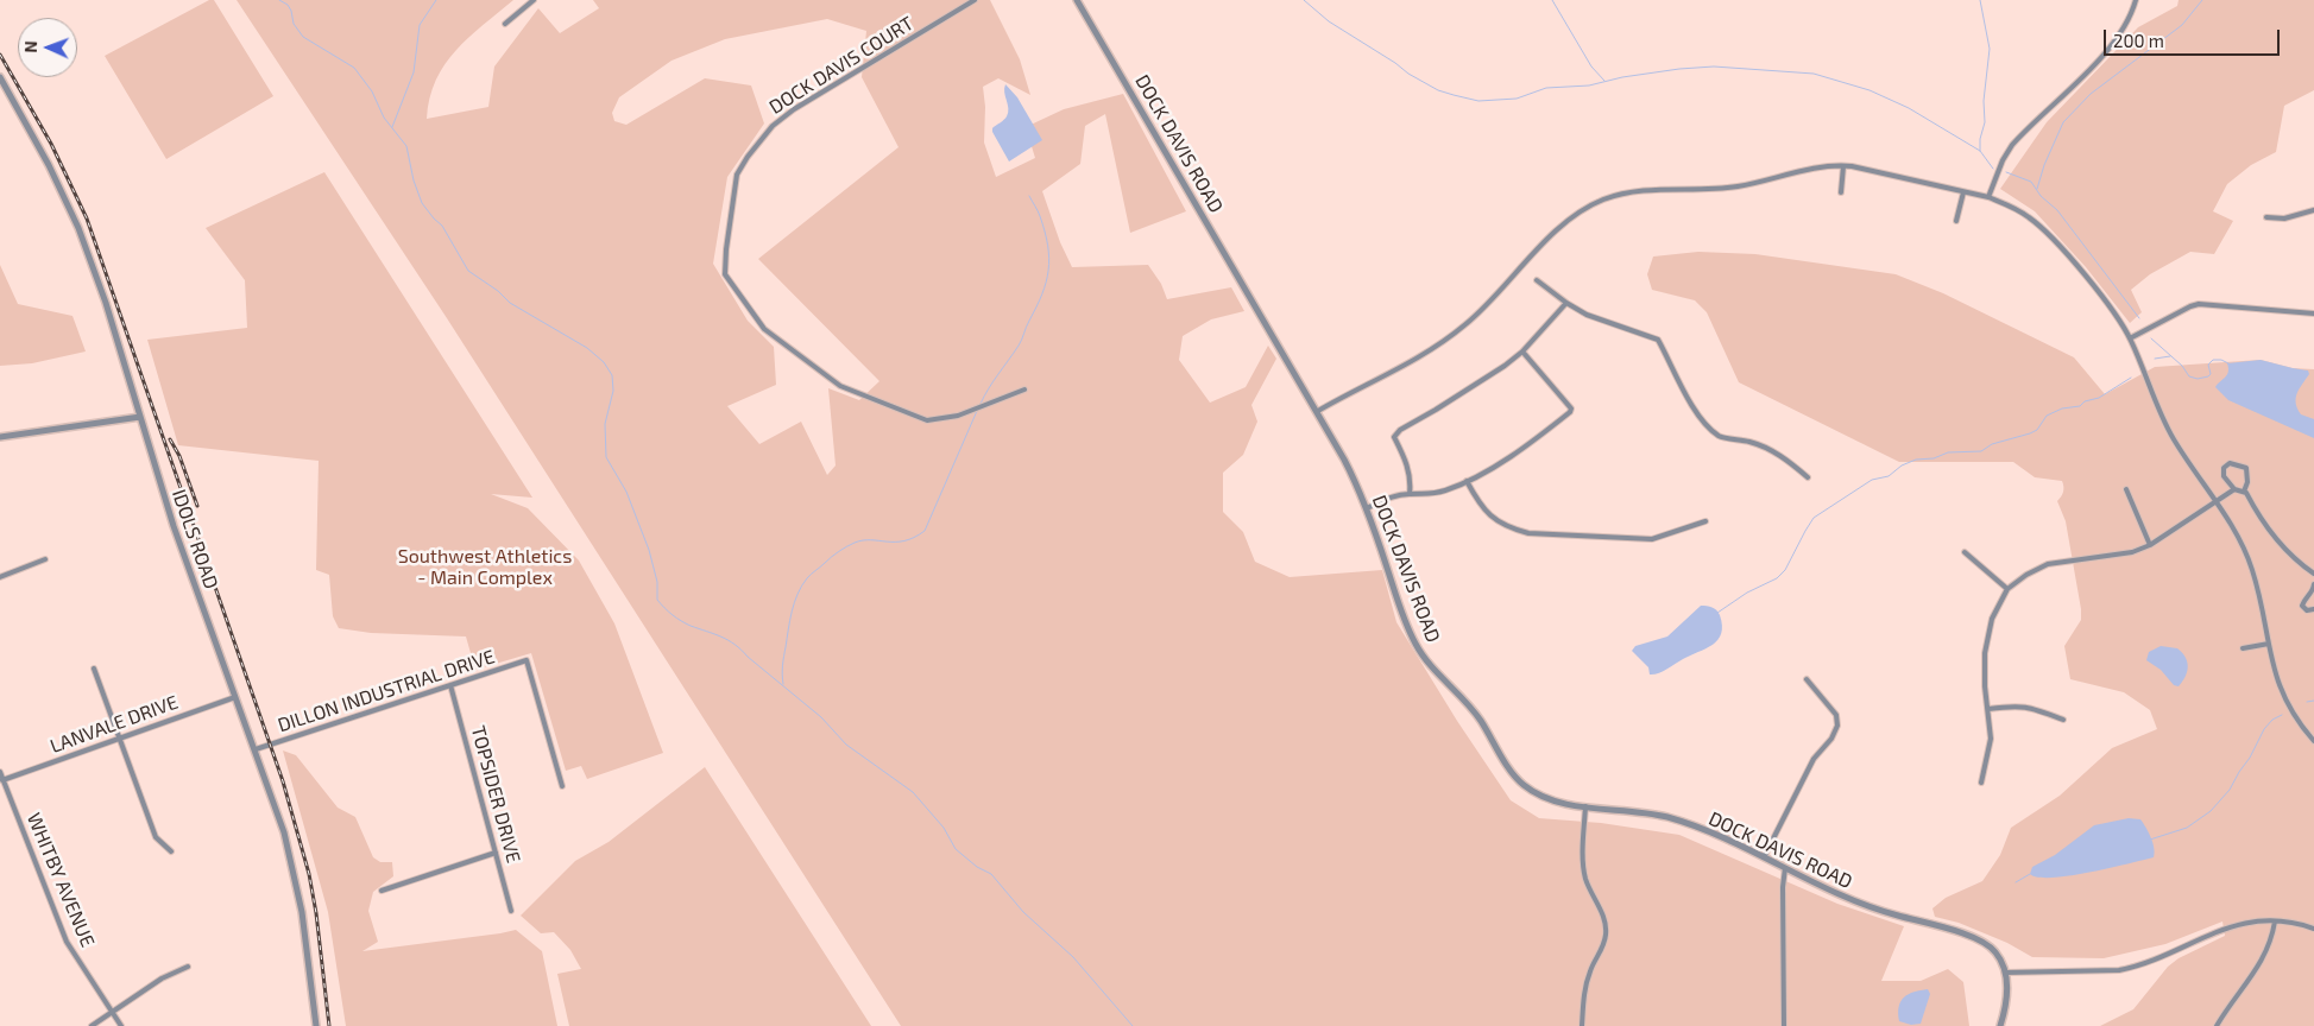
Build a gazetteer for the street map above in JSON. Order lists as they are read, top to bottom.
{
  "streets": {
    "street": [
      "DOCK DAVIS COURT",
      "DOCK DAVIS ROAD",
      "IDOLS ROAD",
      "DILLON INDUSTRIAL DRIVE",
      "LANVALE DRIVE",
      "TOPSIDER DRIVE",
      "WHITBY AVENUE"
    ]
  },
  "crossings": [
    ["IDOLS ROAD", "DILLON INDUSTRIAL DRIVE"],
    ["IDOLS ROAD", "LANVALE DRIVE"],
    ["DILLON INDUSTRIAL DRIVE", "TOPSIDER DRIVE"],
    ["LANVALE DRIVE", "WHITBY AVENUE"]
  ],
  "parks": ["Southwest Athletics - Main Complex"],
  "scale_bar": "200 m",
  "north": "left"
}
